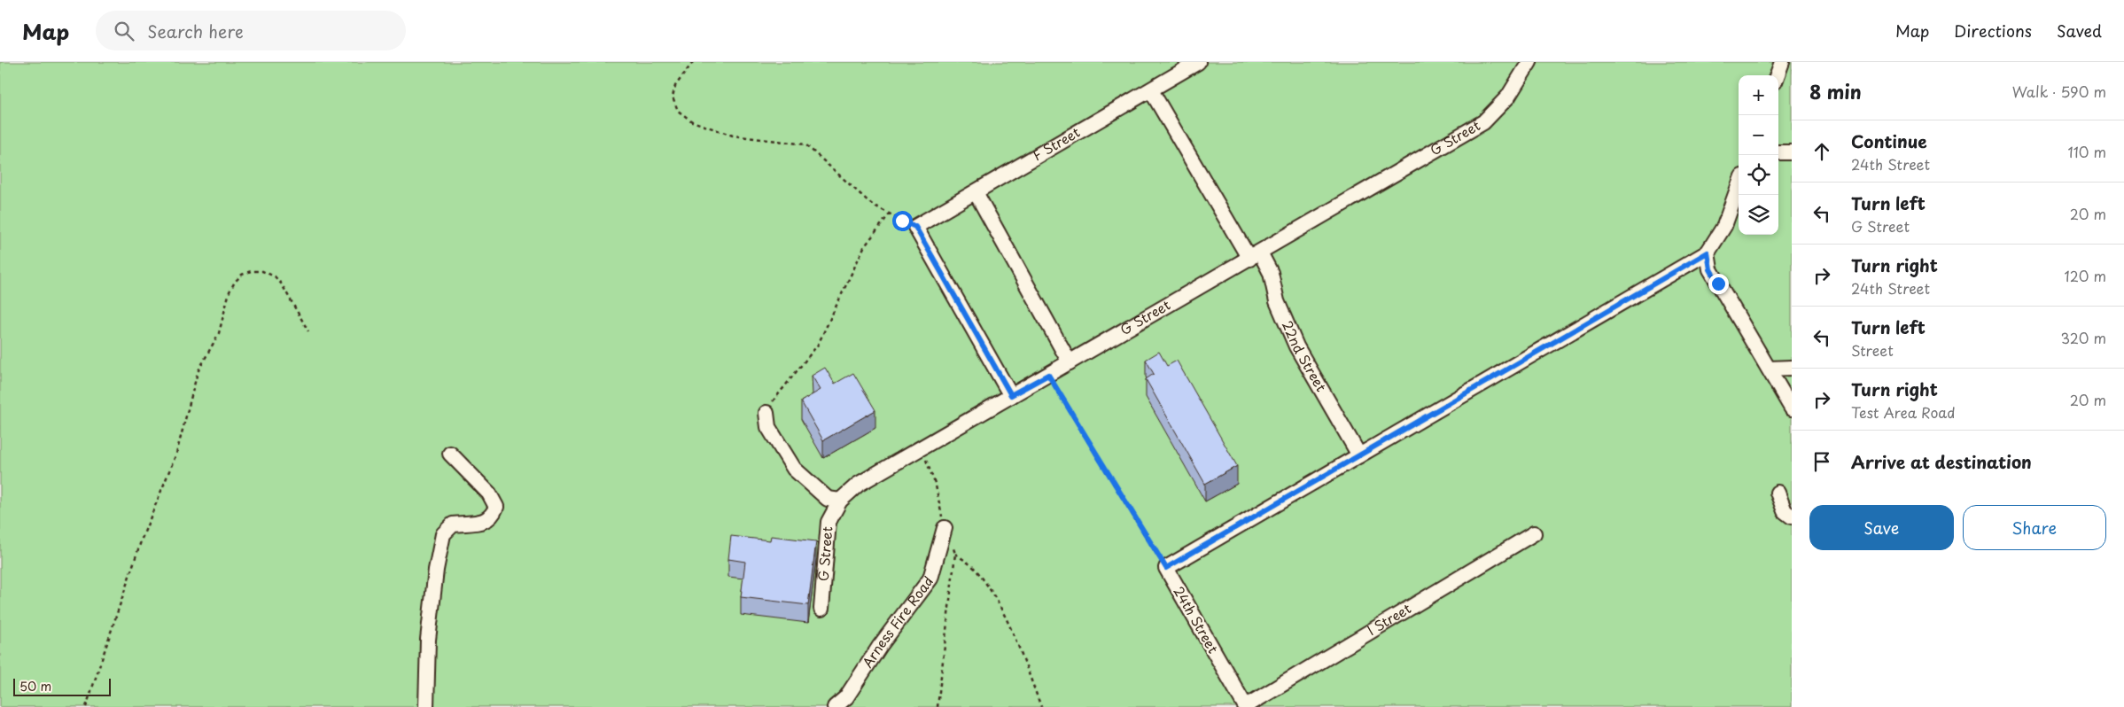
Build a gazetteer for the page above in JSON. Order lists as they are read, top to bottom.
{
  "streets": {
    "lane": [
      "G Street",
      "F Street",
      "22nd Street",
      "24th Street",
      "I Street",
      "Arness Fire Road"
    ]
  },
  "crossings": [
    ["G Street", "22nd Street"],
    ["F Street", "22nd Street"],
    ["24th Street", "I Street"]
  ],
  "scale_bar": "50 m",
  "page": {
    "header": "Map",
    "search": "Search here",
    "nav": ["Map", "Directions", "Saved"],
    "heading": ["8 min", "Walk · 590 m"],
    "map_buttons": ["+", "−"],
    "list": [
      ["Continue", "24th Street", "110 m"],
      ["Turn left", "G Street", "20 m"],
      ["Turn right", "24th Street", "120 m"],
      ["Turn left", "Street", "320 m"],
      ["Turn right", "Test Area Road", "20 m"],
      "Arrive at destination"
    ],
    "buttons": ["Save", "Share"],
    "scale": "50 m"
  }
}
